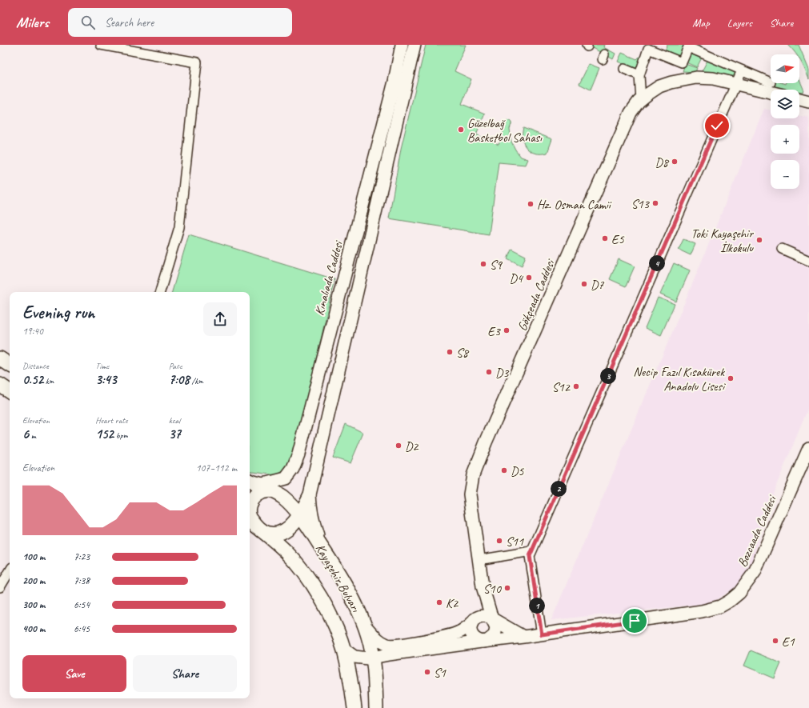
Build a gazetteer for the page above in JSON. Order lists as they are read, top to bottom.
{
  "streets": {
    "main road": ["Kayaşehir Bulvarı"],
    "street": ["Kınalıada Caddesi", "Gökçeada Caddesi", "Bozcaada Caddesi"]
  },
  "crossings": [
    ["Gökçeada Caddesi", "Bozcaada Caddesi"],
    ["Bozcaada Caddesi", "Kayaşehir Bulvarı"]
  ],
  "places": [
    "Güzelbağ Basketbol Sahası",
    "D8",
    "S13",
    "Hz. Osman Camii",
    "E5",
    "Toki Kayaşehir İlkokulu",
    "S9",
    "D4",
    "D7",
    "E3",
    "S8",
    "D3",
    "Necip Fazıl Kısakürek Anadolu Lisesi",
    "S12",
    "D2",
    "D5",
    "S11",
    "S10",
    "K2",
    "E1",
    "S1"
  ],
  "north": "right",
  "page": {
    "header": "Milers",
    "search": "Search here",
    "nav": ["Map", "Layers", "Share"],
    "map_buttons": ["+", "−"],
    "pins": [
      "4",
      "3",
      "2",
      "1"
    ],
    "heading": ["Evening run", "19:40"],
    "stats": [
      ["Distance", "0.52 km"],
      ["Time", "3:43"],
      ["Pace", "7:08 /km"],
      ["Elevation", "6 m"],
      ["Heart rate", "152 bpm"],
      ["kcal", "37"]
    ],
    "chart": ["Elevation", "107–112 m"],
    "list": [
      {
        "name": "100 m",
        "note": "7:23"
      },
      {
        "name": "200 m",
        "note": "7:38"
      },
      {
        "name": "300 m",
        "note": "6:54"
      },
      {
        "name": "400 m",
        "note": "6:45"
      }
    ],
    "buttons": ["Save", "Share"]
  }
}
